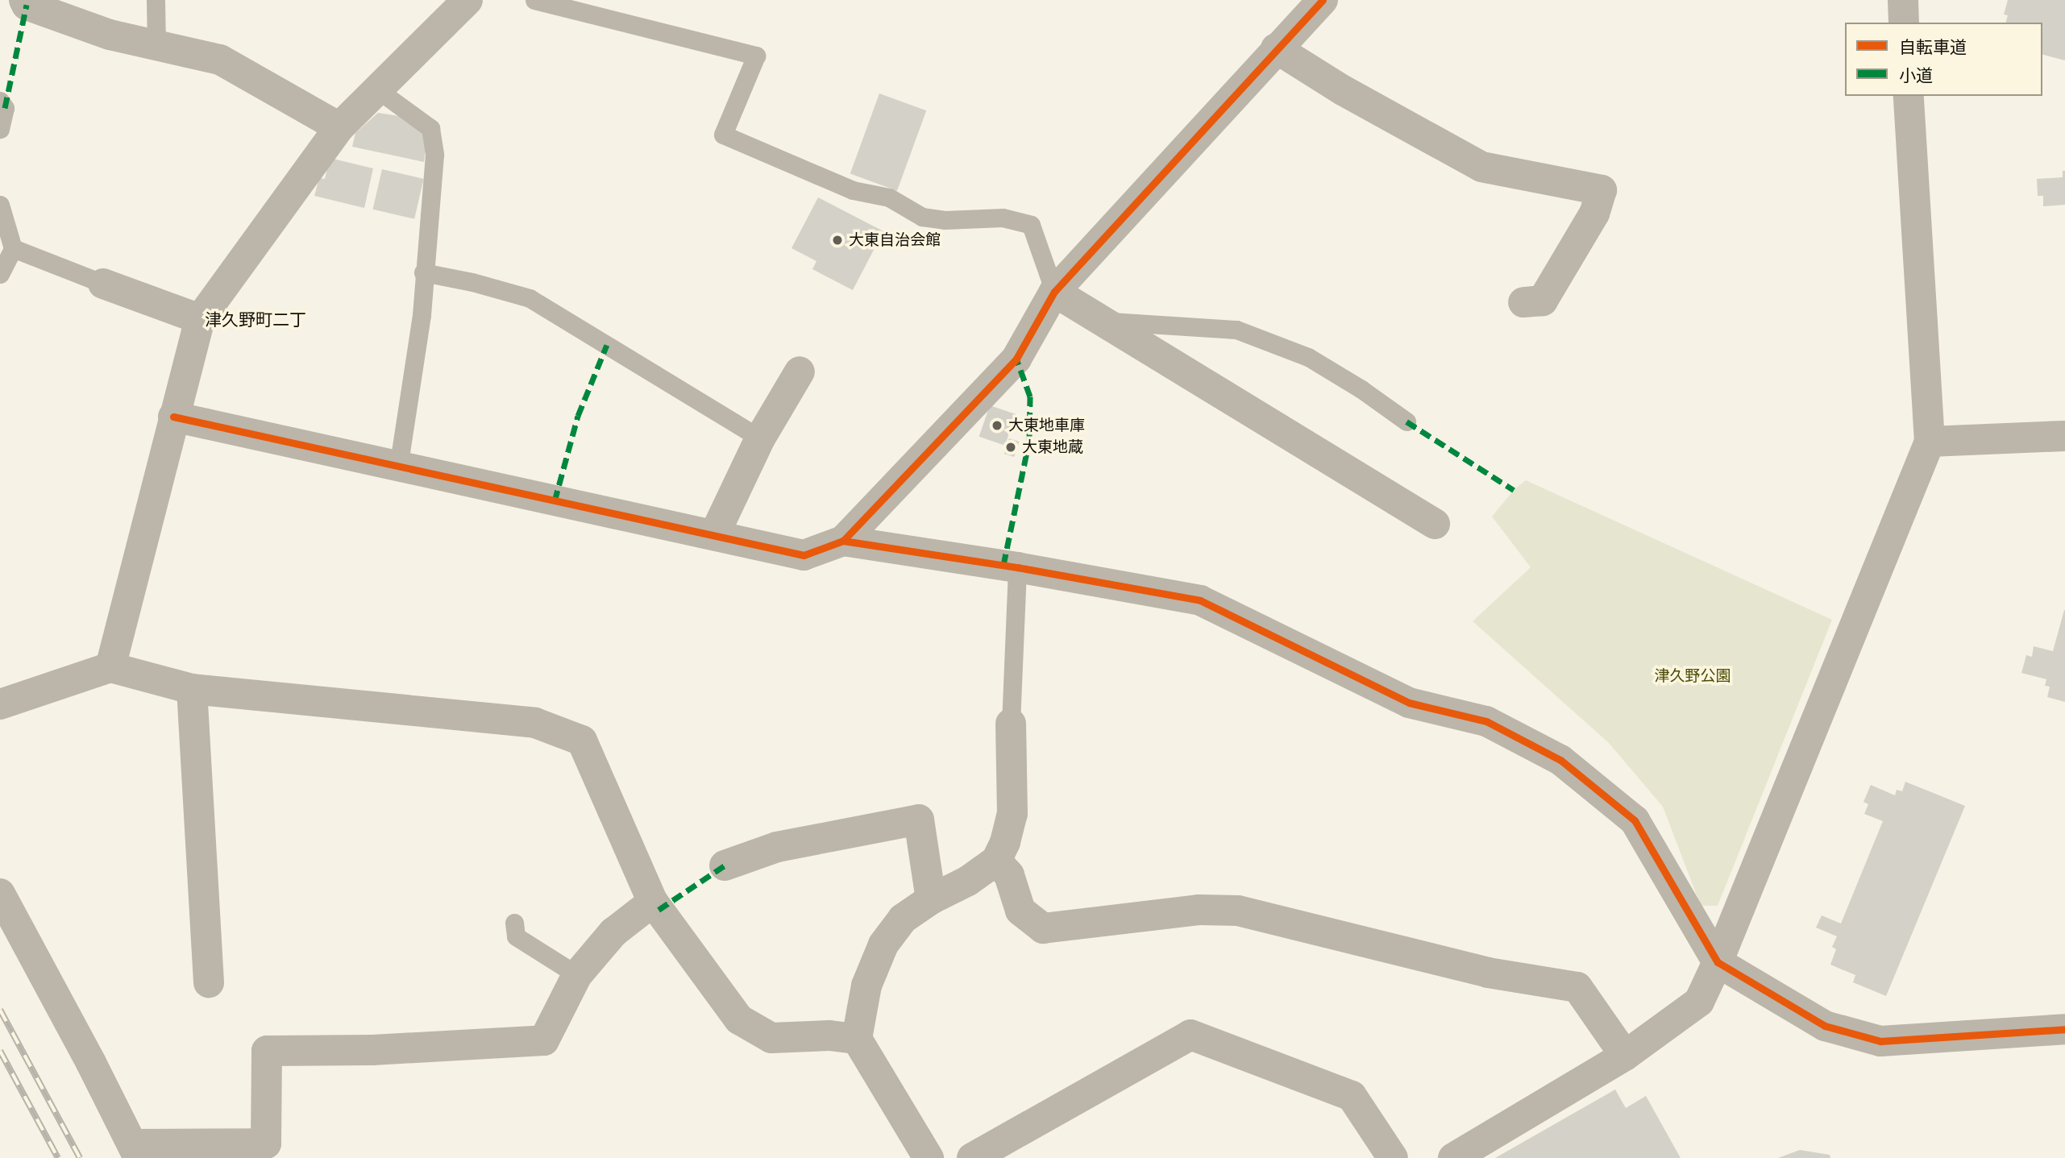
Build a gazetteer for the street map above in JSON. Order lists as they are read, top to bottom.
{
  "districts": ["津久野町二丁"],
  "parks": ["津久野公園"],
  "places": ["大東自治会館", "大東地車庫", "大東地蔵"],
  "legend": ["自転車道", "小道"]
}
